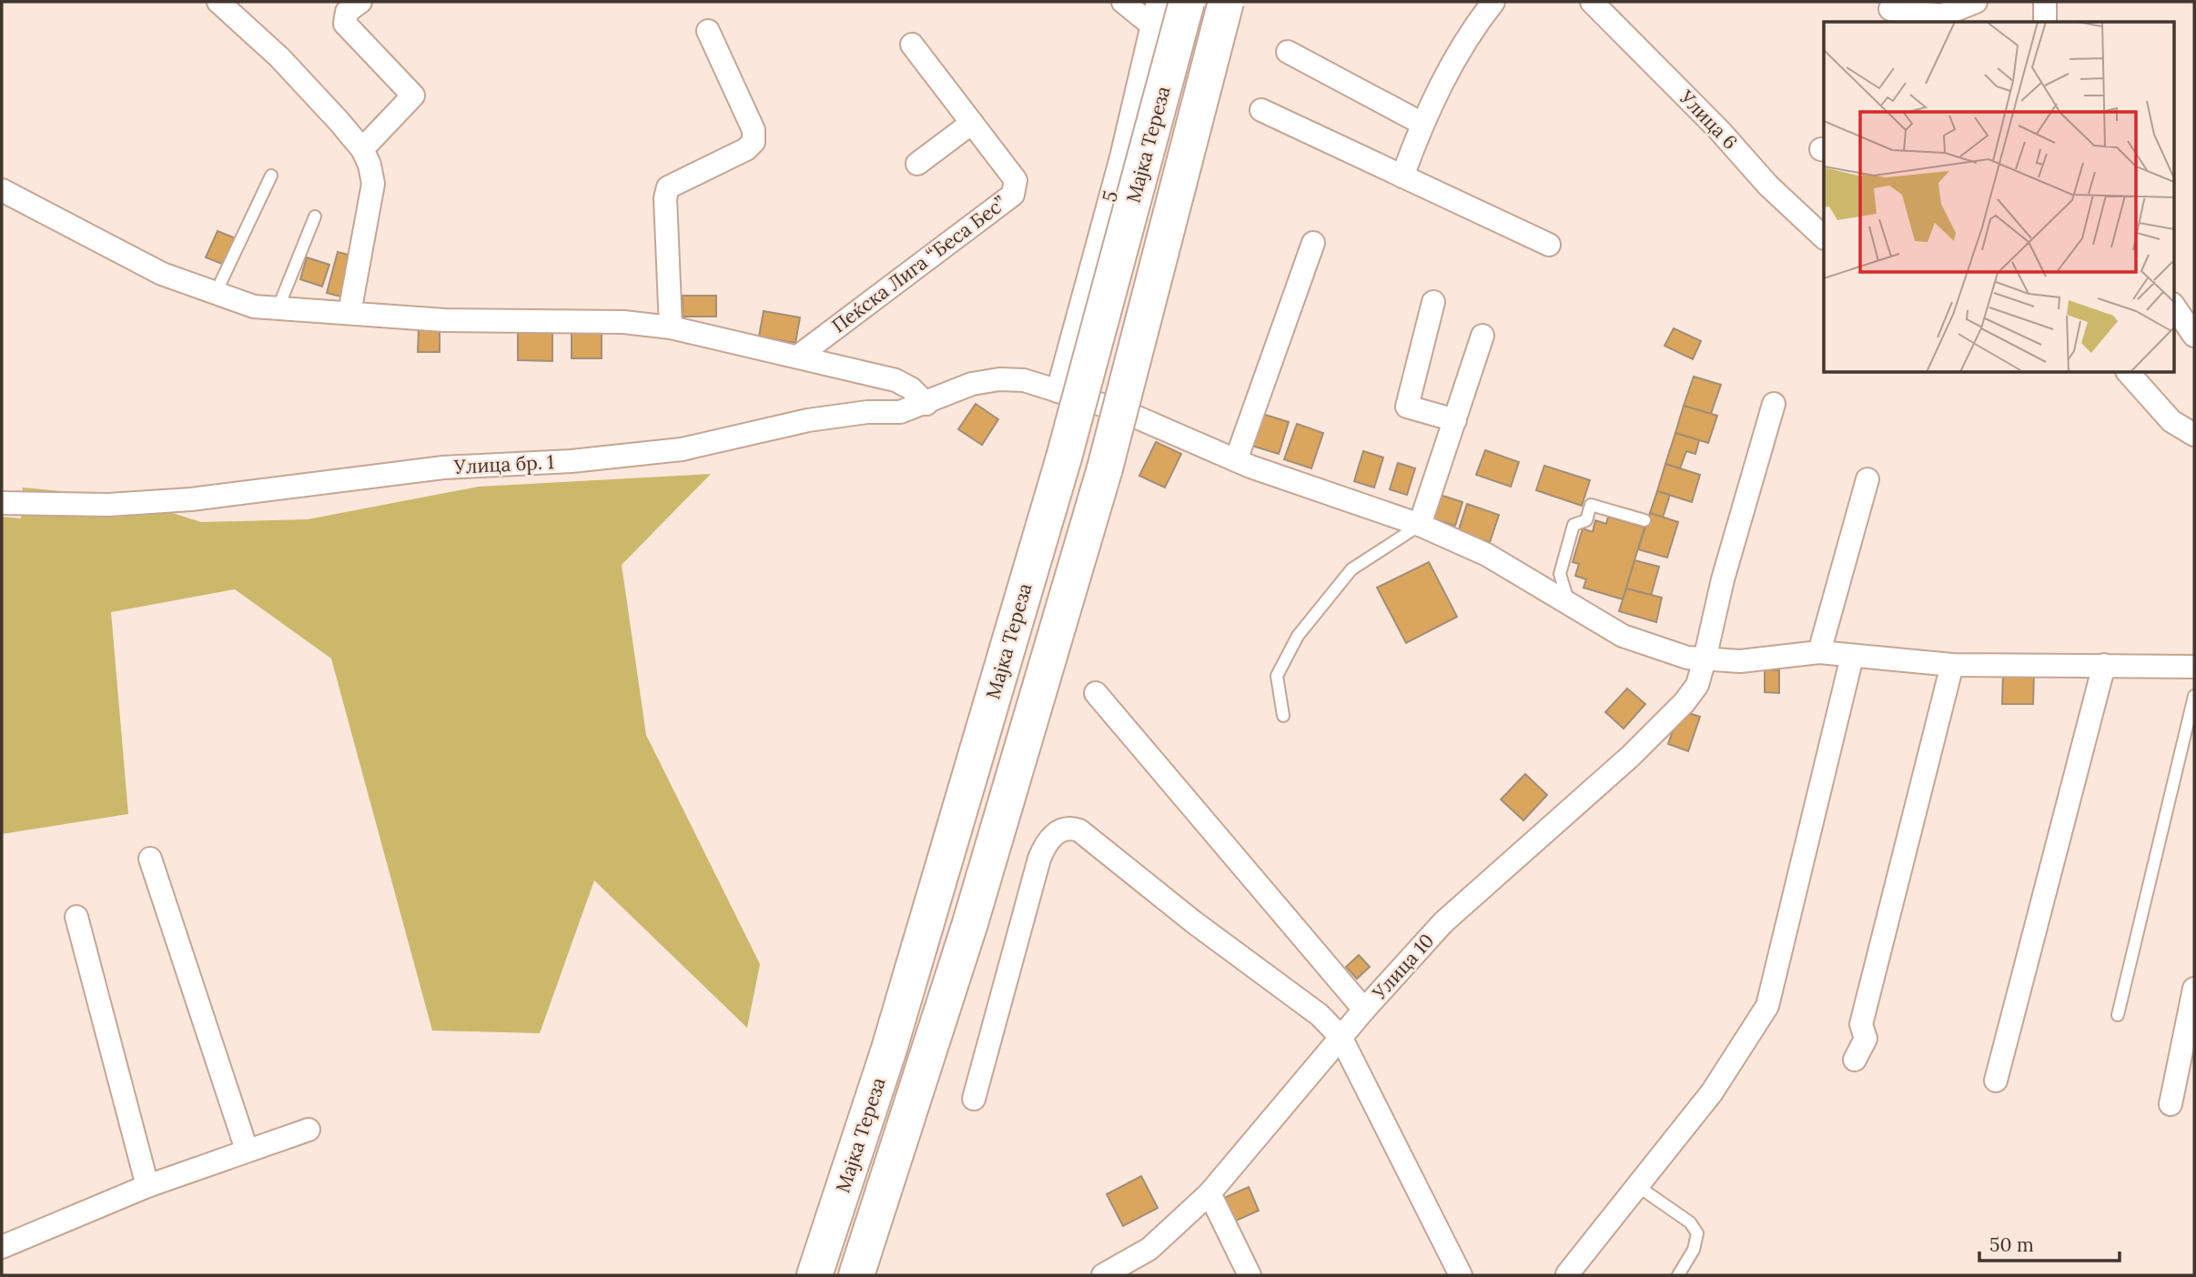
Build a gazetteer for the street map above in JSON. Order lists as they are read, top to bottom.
{
  "streets": {
    "highway": ["Мајка Тереза"],
    "street": [
      "Улица 6",
      "5",
      "Пеќска Лига “Беса Бес”",
      "Улица бр. 1",
      "Улица 10"
    ]
  },
  "crossings": [
    ["5", "Улица бр. 1"],
    ["Пеќска Лига “Беса Бес”", "Улица бр. 1"],
    ["Улица бр. 1", "Улица 10"]
  ],
  "scale_bar": "50 m"
}
